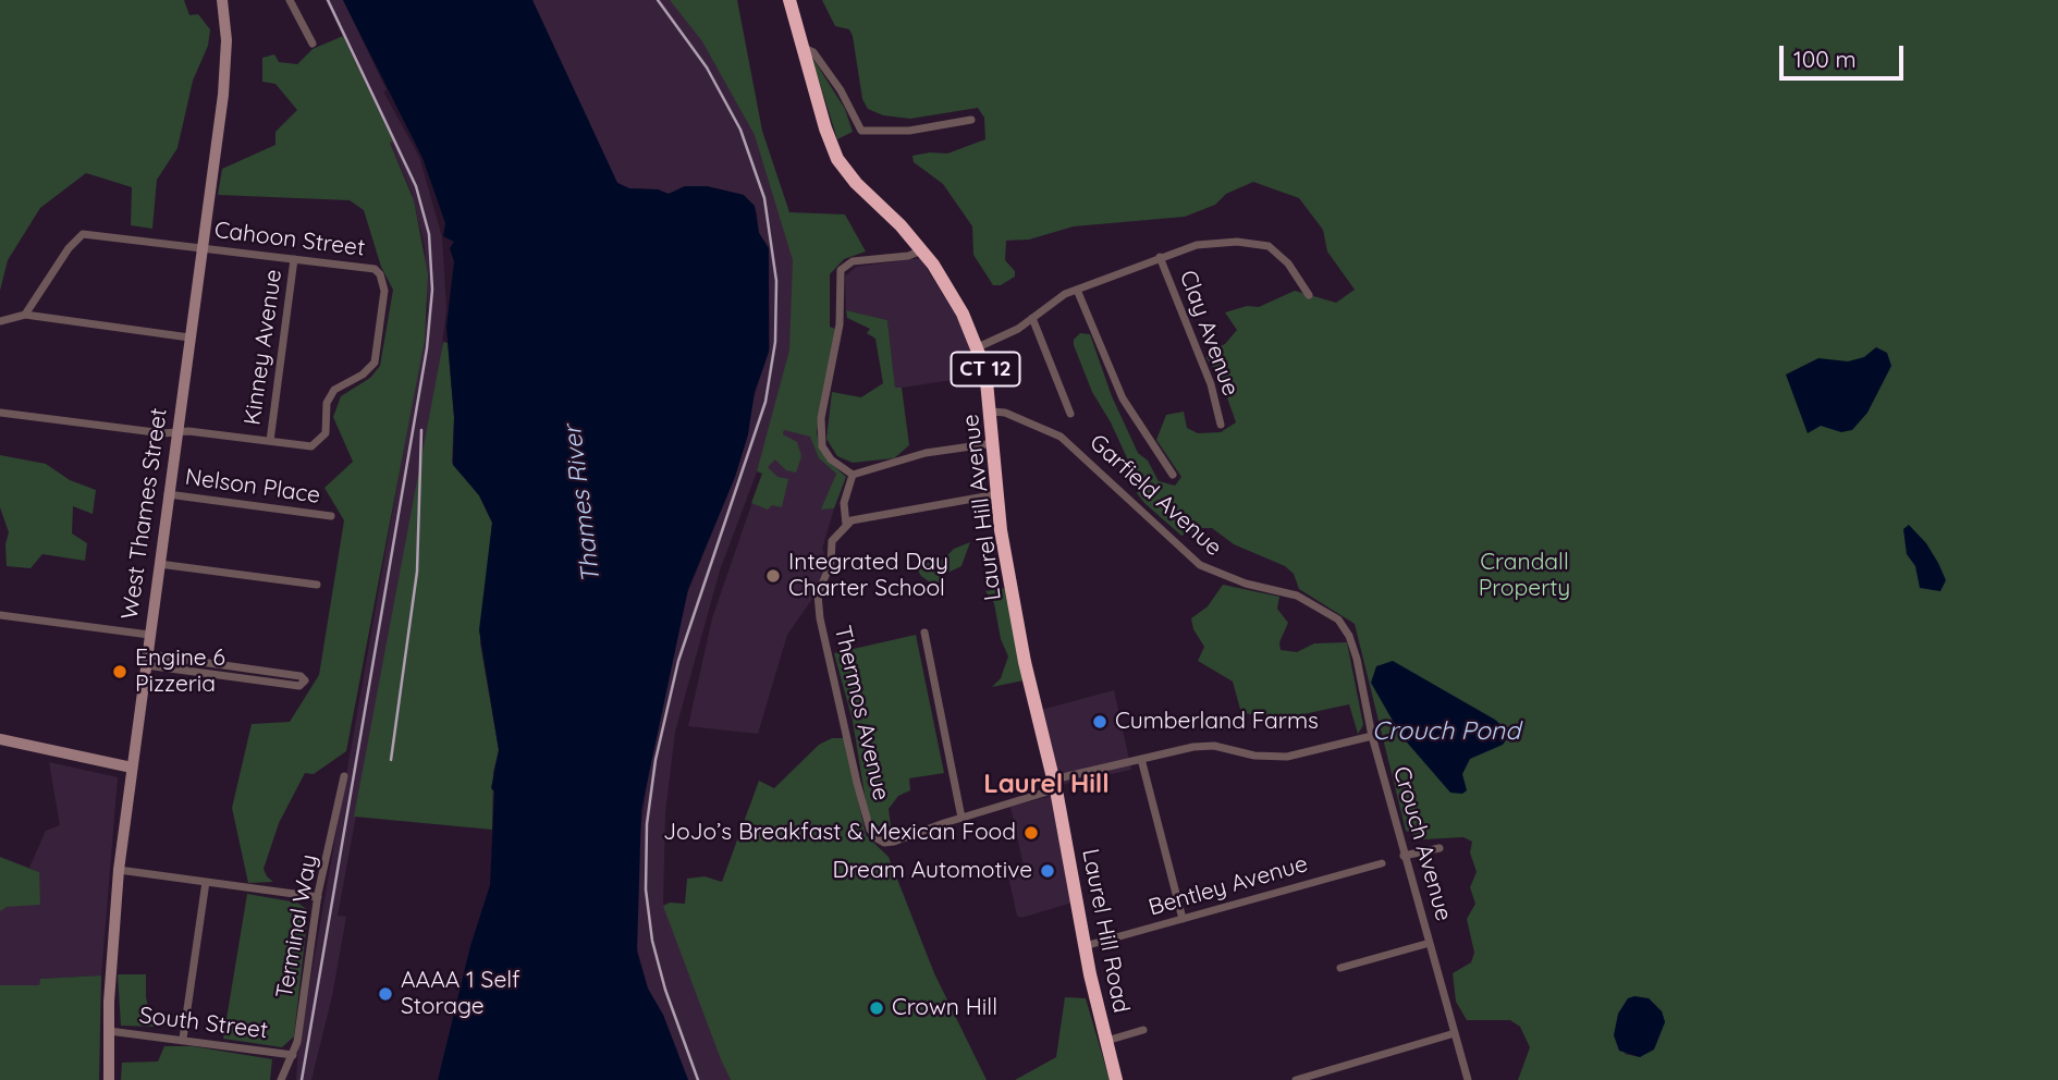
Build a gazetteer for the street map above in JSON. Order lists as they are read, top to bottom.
{
  "streets": {
    "highway": ["CT 12", "Laurel Hill Avenue", "Laurel Hill Road"],
    "main road": ["West Thames Street"],
    "street": [
      "Cahoon Street",
      "Clay Avenue",
      "Kinney Avenue",
      "Nelson Place",
      "Garfield Avenue",
      "Thermos Avenue",
      "Crouch Avenue",
      "Bentley Avenue",
      "Terminal Way",
      "South Street"
    ]
  },
  "crossings": [
    ["Cahoon Street", "Kinney Avenue"],
    ["Cahoon Street", "West Thames Street"],
    ["Nelson Place", "West Thames Street"],
    ["Garfield Avenue", "Laurel Hill Avenue"],
    ["Garfield Avenue", "Crouch Avenue"],
    ["Laurel Hill Avenue", "Thermos Avenue"],
    ["Laurel Hill Avenue", "Laurel Hill Road"],
    ["West Thames Street", "South Street"],
    ["Thermos Avenue", "Crouch Avenue"],
    ["Thermos Avenue", "Laurel Hill Road"],
    ["Bentley Avenue", "Laurel Hill Road"],
    ["Terminal Way", "South Street"]
  ],
  "districts": ["Laurel Hill"],
  "water": ["Thames River", "Crouch Pond"],
  "parks": ["Crandall Property"],
  "places": [
    "Integrated Day Charter School",
    "Engine 6 Pizzeria",
    "Cumberland Farms",
    "JoJo’s Breakfast & Mexican Food",
    "Dream Automotive",
    "AAAA 1 Self Storage",
    "Crown Hill"
  ],
  "scale_bar": "100 m"
}
